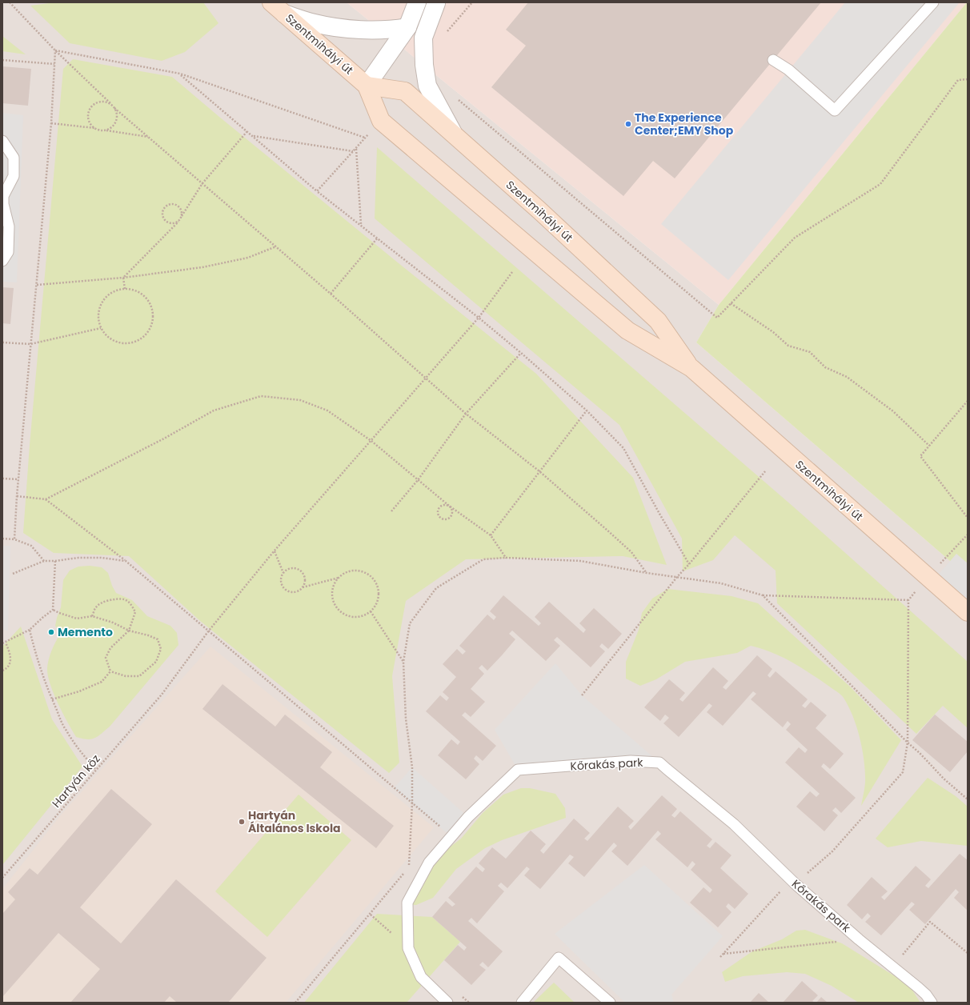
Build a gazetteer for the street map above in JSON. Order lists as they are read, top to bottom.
{
  "streets": {
    "main road": ["Szentmihályi út"],
    "lane": ["Kőrakás park"],
    "path": ["Hartyán köz"]
  },
  "places": ["The Experience Center;EMY Shop", "Memento", "Hartyán Általános Iskola"]
}
